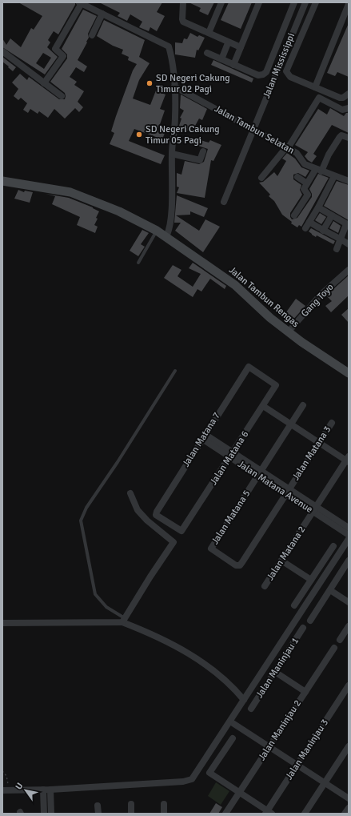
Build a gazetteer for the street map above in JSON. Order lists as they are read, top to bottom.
{
  "streets": {
    "street": [
      "Jalan Mississippi",
      "Jalan Tambun Selatan",
      "Jalan Tambun Rengas",
      "Gang Toyo",
      "Jalan Matana 7",
      "Jalan Matana 3",
      "Jalan Matana 6",
      "Jalan Matana Avenue",
      "Jalan Matana 5",
      "Jalan Matana 2",
      "Jalan Maninjau 1",
      "Jalan Maninjau 2",
      "Jalan Maninjau 3"
    ]
  },
  "crossings": [
    ["Jalan Mississippi", "Jalan Tambun Selatan"],
    ["Jalan Tambun Rengas", "Gang Toyo"],
    ["Jalan Matana 7", "Jalan Matana 6"],
    ["Jalan Matana 7", "Jalan Matana Avenue"],
    ["Jalan Matana 3", "Jalan Matana Avenue"],
    ["Jalan Matana 3", "Jalan Matana 5"],
    ["Jalan Matana 6", "Jalan Matana Avenue"],
    ["Jalan Matana Avenue", "Jalan Matana 5"],
    ["Jalan Matana Avenue", "Jalan Matana 2"]
  ],
  "places": ["SD Negeri Cakung Timur 02 Pagi", "SD Negeri Cakung Timur 05 Pagi"],
  "north": "top left"
}
